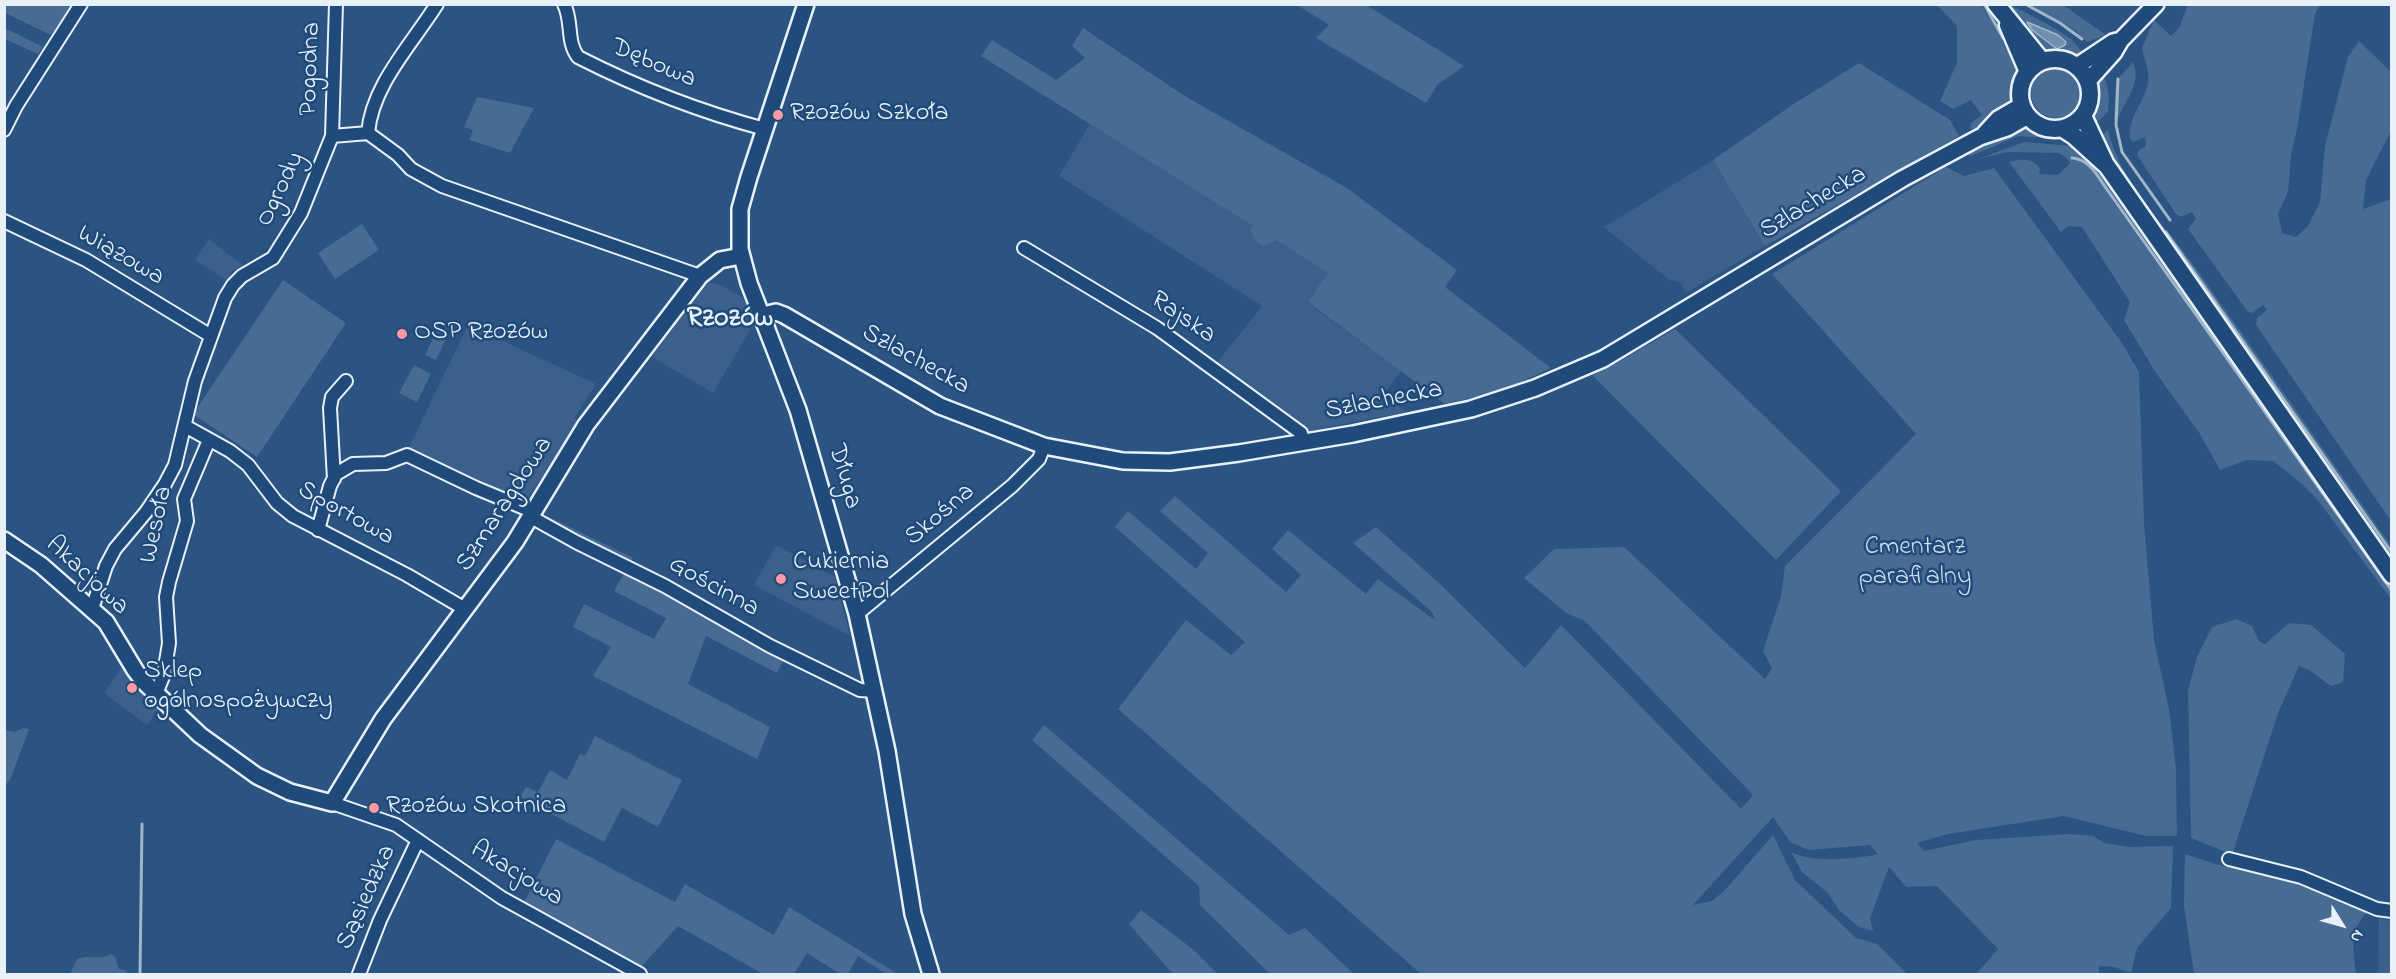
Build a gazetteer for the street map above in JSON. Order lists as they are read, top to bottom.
{
  "streets": {
    "street": [
      "Dębowa",
      "Pogodna",
      "Ogrody",
      "Szlachecka",
      "Wiązowa",
      "Rajska",
      "Długa",
      "Szmaragdowa",
      "Sportowa",
      "Skośna",
      "Wesoła",
      "Akacjowa",
      "Gościnna",
      "Sąsiedzka"
    ]
  },
  "crossings": [
    ["Dębowa", "Długa"],
    ["Pogodna", "Ogrody"],
    ["Ogrody", "Wiązowa"],
    ["Ogrody", "Sportowa"],
    ["Ogrody", "Akacjowa"],
    ["Szlachecka", "Rajska"],
    ["Szlachecka", "Długa"],
    ["Szlachecka", "Skośna"],
    ["Długa", "Szmaragdowa"],
    ["Długa", "Skośna"],
    ["Długa", "Gościnna"],
    ["Szmaragdowa", "Sportowa"],
    ["Szmaragdowa", "Akacjowa"],
    ["Szmaragdowa", "Gościnna"],
    ["Sportowa", "Wesoła"],
    ["Wesoła", "Akacjowa"],
    ["Akacjowa", "Sąsiedzka"]
  ],
  "districts": ["Rzozów"],
  "parks": ["Cmentarz parafialny"],
  "places": [
    "Rzozów Szkoła",
    "OSP Rzozów",
    "Cukiernia SweetPol",
    "Sklep ogólnospożywczy",
    "Rzozów Skotnica"
  ],
  "north": "bottom right"
}
